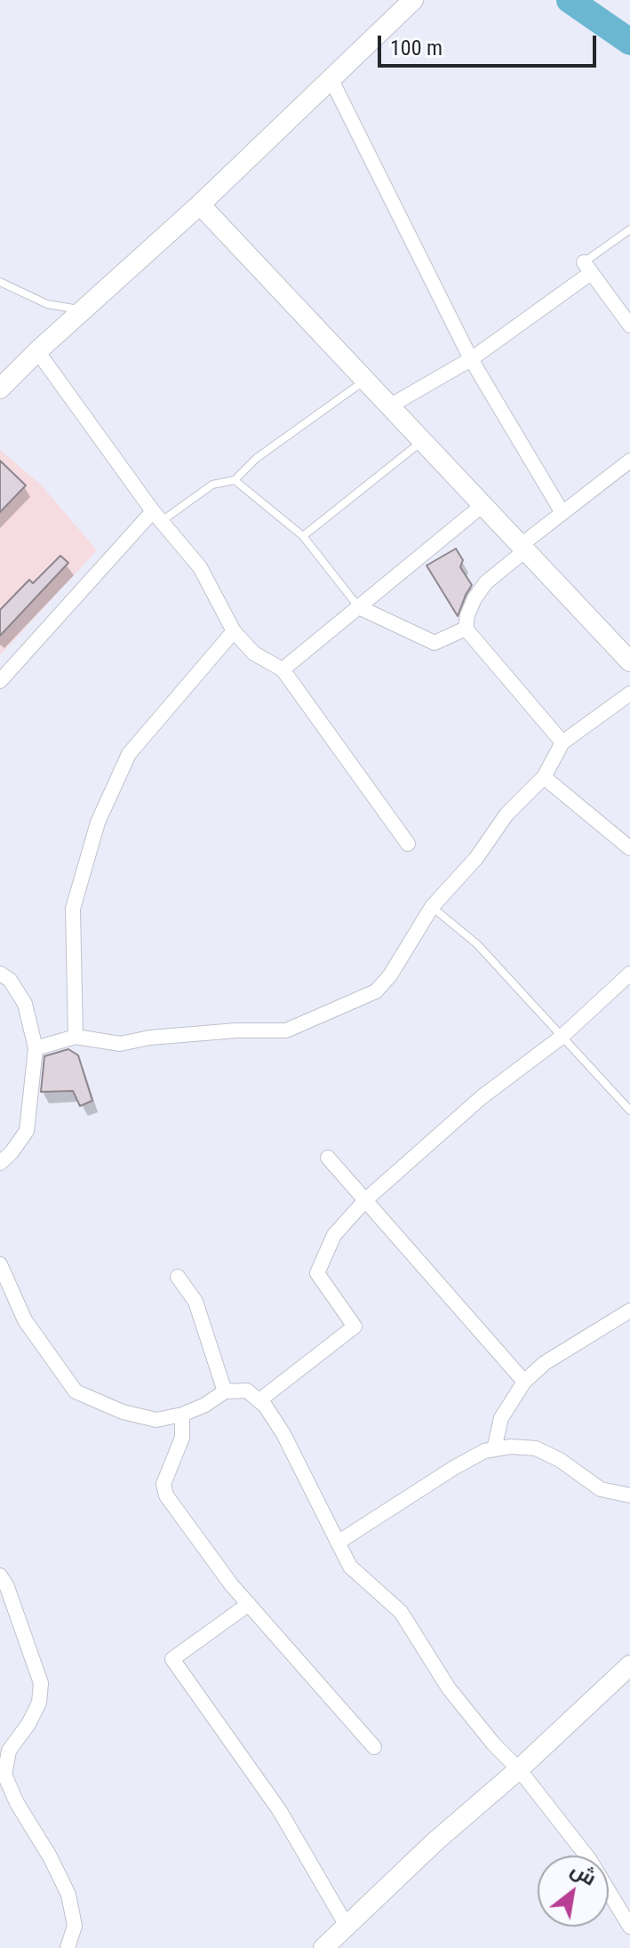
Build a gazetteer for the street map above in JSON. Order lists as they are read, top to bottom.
{
  "scale_bar": "100 m",
  "north": "top right"
}
